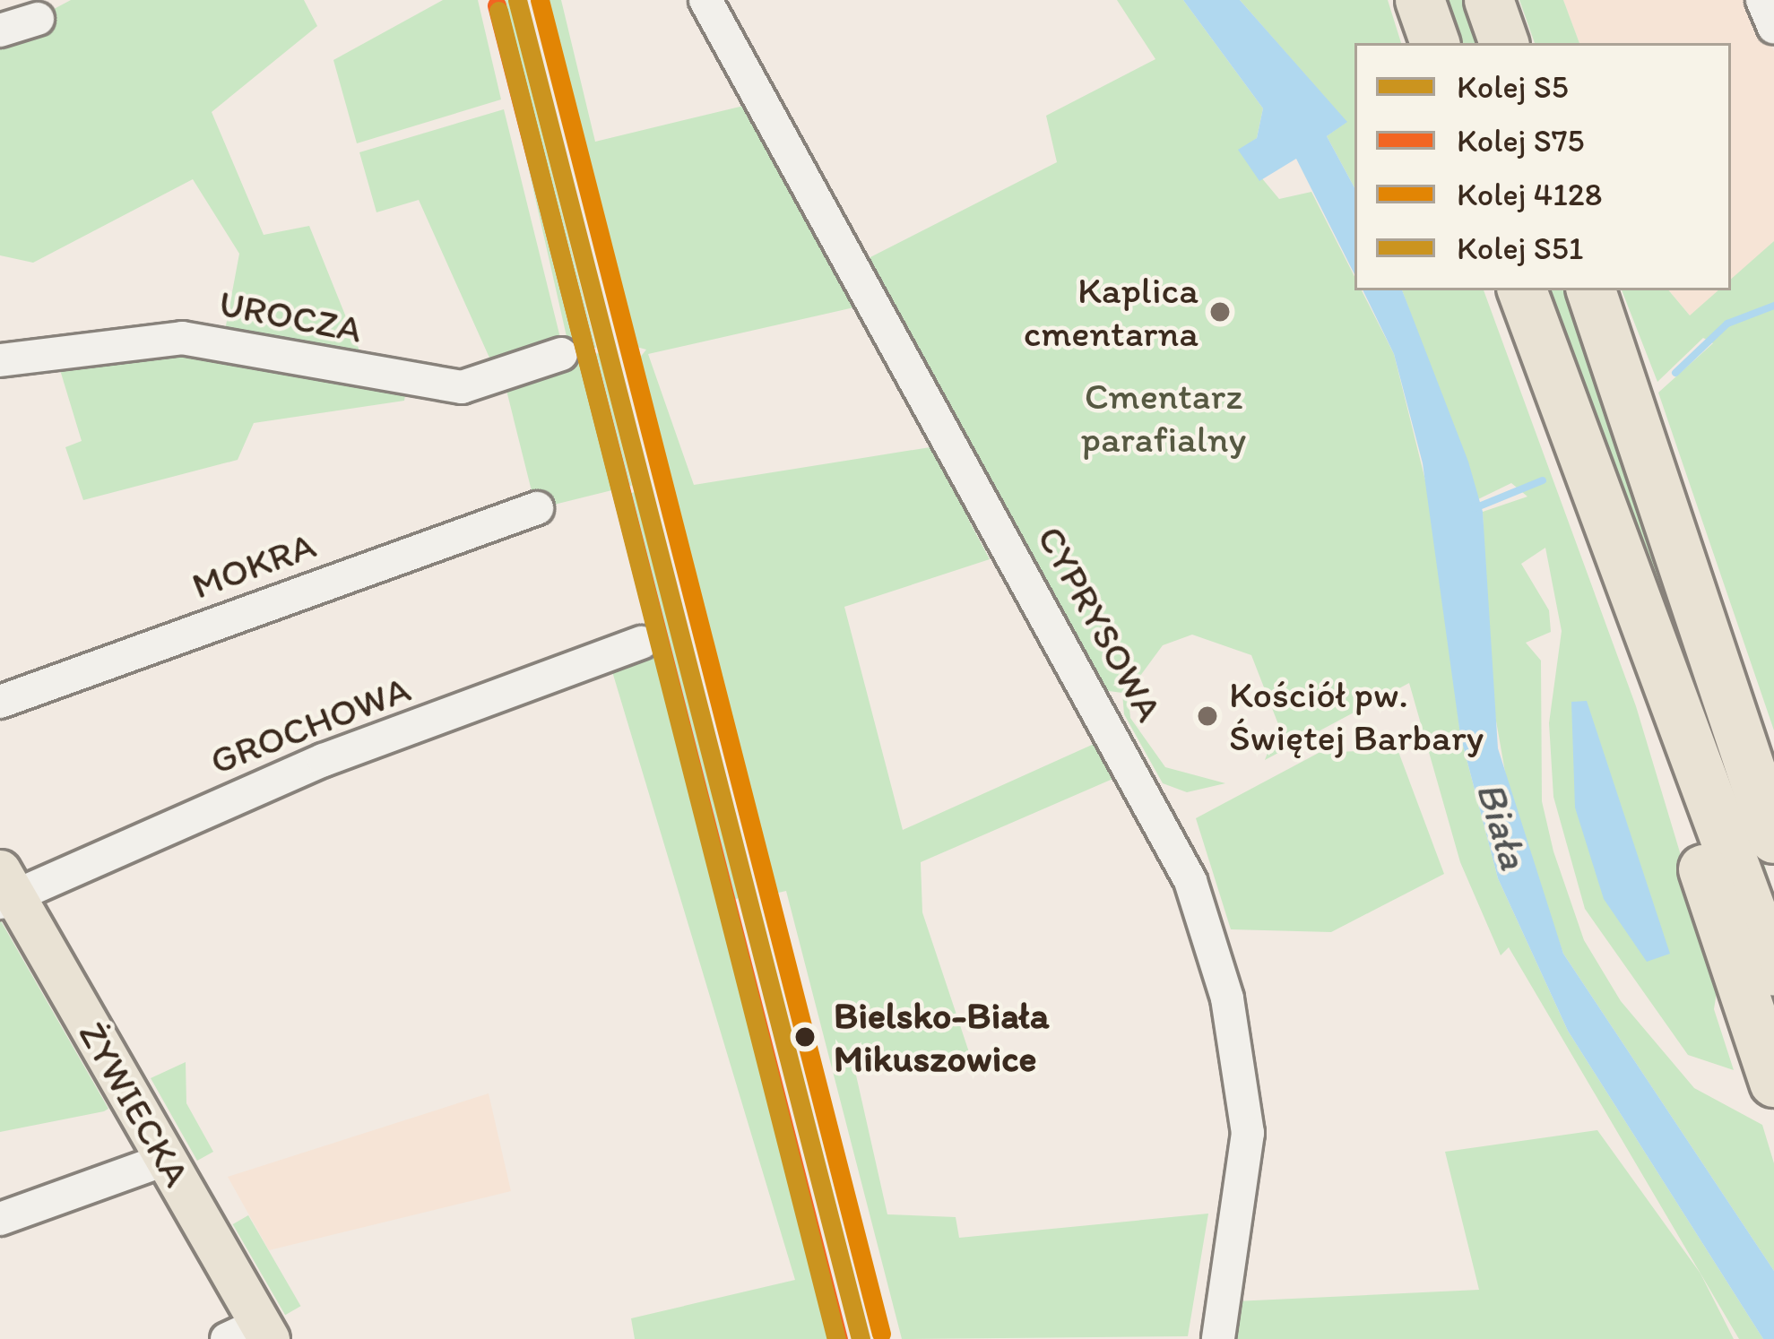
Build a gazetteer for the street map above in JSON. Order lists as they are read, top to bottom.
{
  "streets": {
    "main road": ["ŻYWIECKA"],
    "street": [
      "UROCZA",
      "MOKRA",
      "CYPRYSOWA",
      "GROCHOWA"
    ]
  },
  "crossings": [
    ["GROCHOWA", "ŻYWIECKA"]
  ],
  "water": ["Biała"],
  "parks": ["Cmentarz parafialny"],
  "places": ["Kaplica cmentarna", "Kościół pw. Świętej Barbary", "Bielsko-Biała Mikuszowice"],
  "lines": [
    "rail line S5",
    "rail line 4128",
    "rail line S75",
    "rail line S51"
  ],
  "legend": [
    "Kolej S5",
    "Kolej S75",
    "Kolej 4128",
    "Kolej S51"
  ]
}
